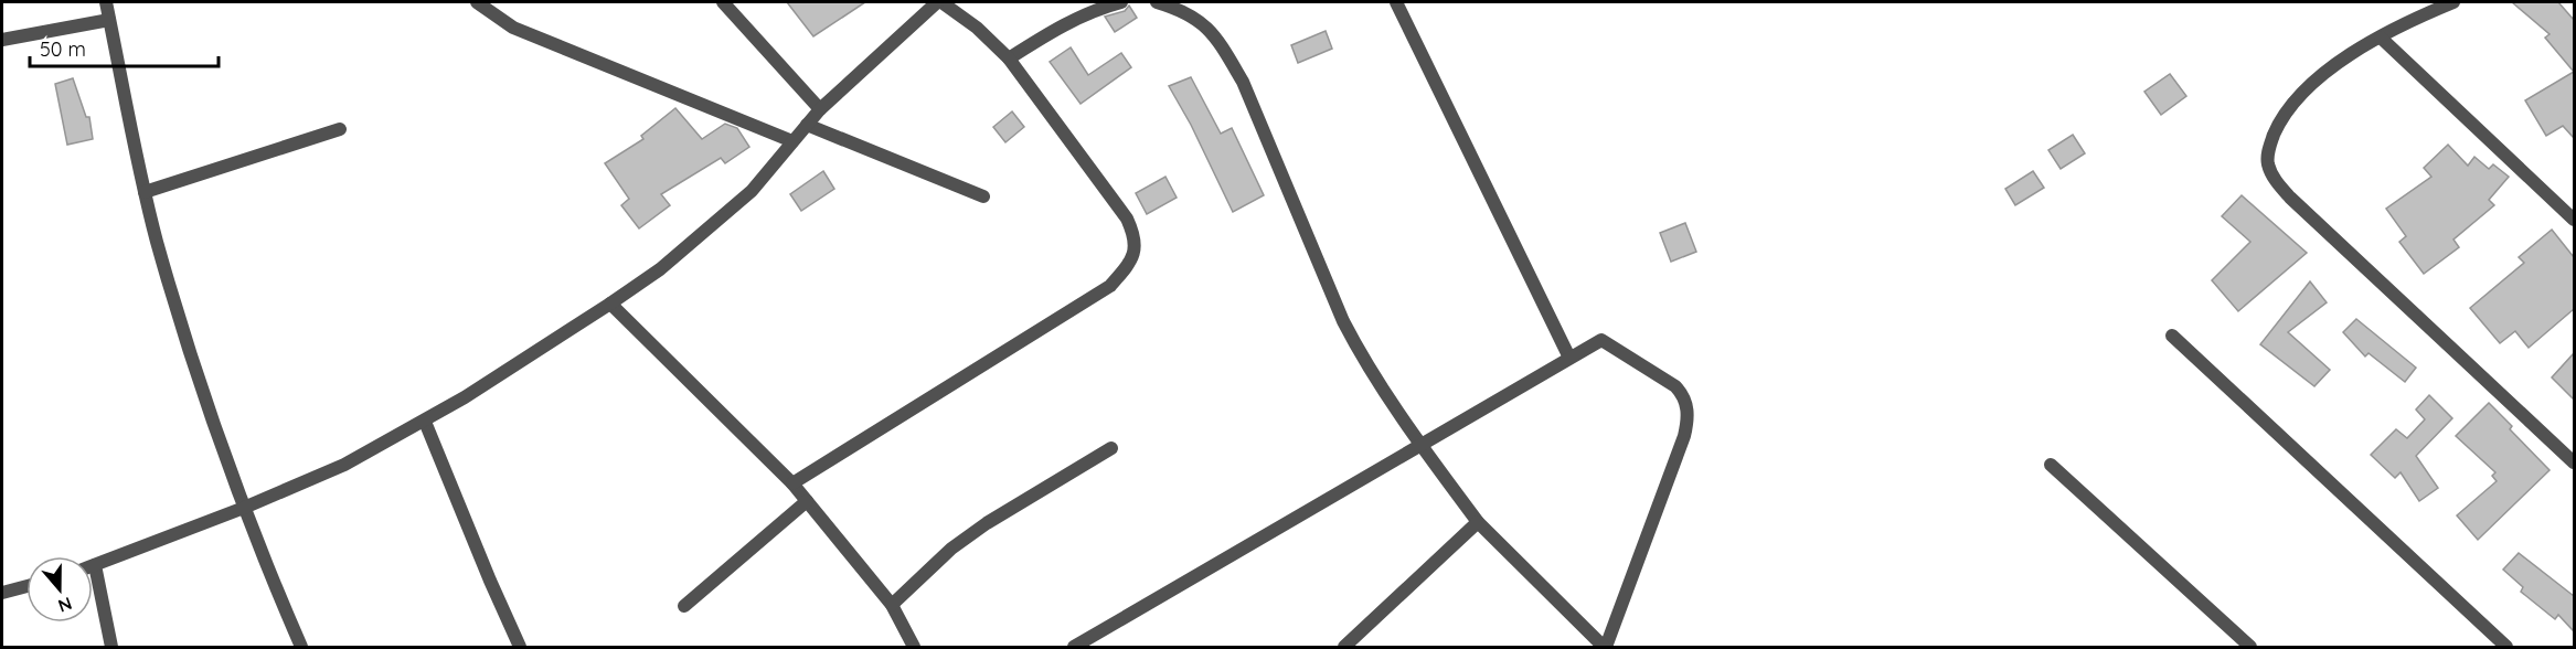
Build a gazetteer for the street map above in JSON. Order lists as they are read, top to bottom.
{
  "scale_bar": "50 m",
  "north": "bottom"
}
